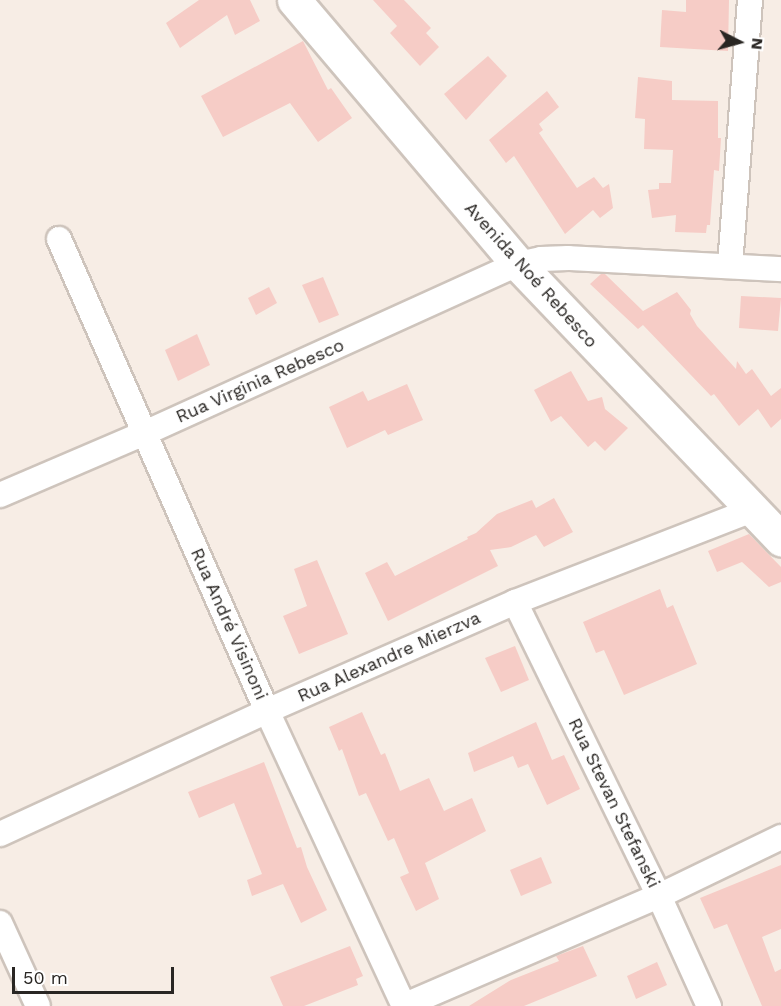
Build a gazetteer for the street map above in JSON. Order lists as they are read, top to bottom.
{
  "streets": {
    "main road": ["Avenida Noé Rebesco"],
    "street": [
      "Rua Virginia Rebesco",
      "Rua André Visinoni",
      "Rua Alexandre Mierzva",
      "Rua Stevan Stefanski"
    ]
  },
  "crossings": [
    ["Avenida Noé Rebesco", "Rua Virginia Rebesco"],
    ["Avenida Noé Rebesco", "Rua Alexandre Mierzva"],
    ["Rua Virginia Rebesco", "Rua André Visinoni"],
    ["Rua André Visinoni", "Rua Alexandre Mierzva"],
    ["Rua Alexandre Mierzva", "Rua Stevan Stefanski"]
  ],
  "scale_bar": "50 m",
  "north": "right"
}
